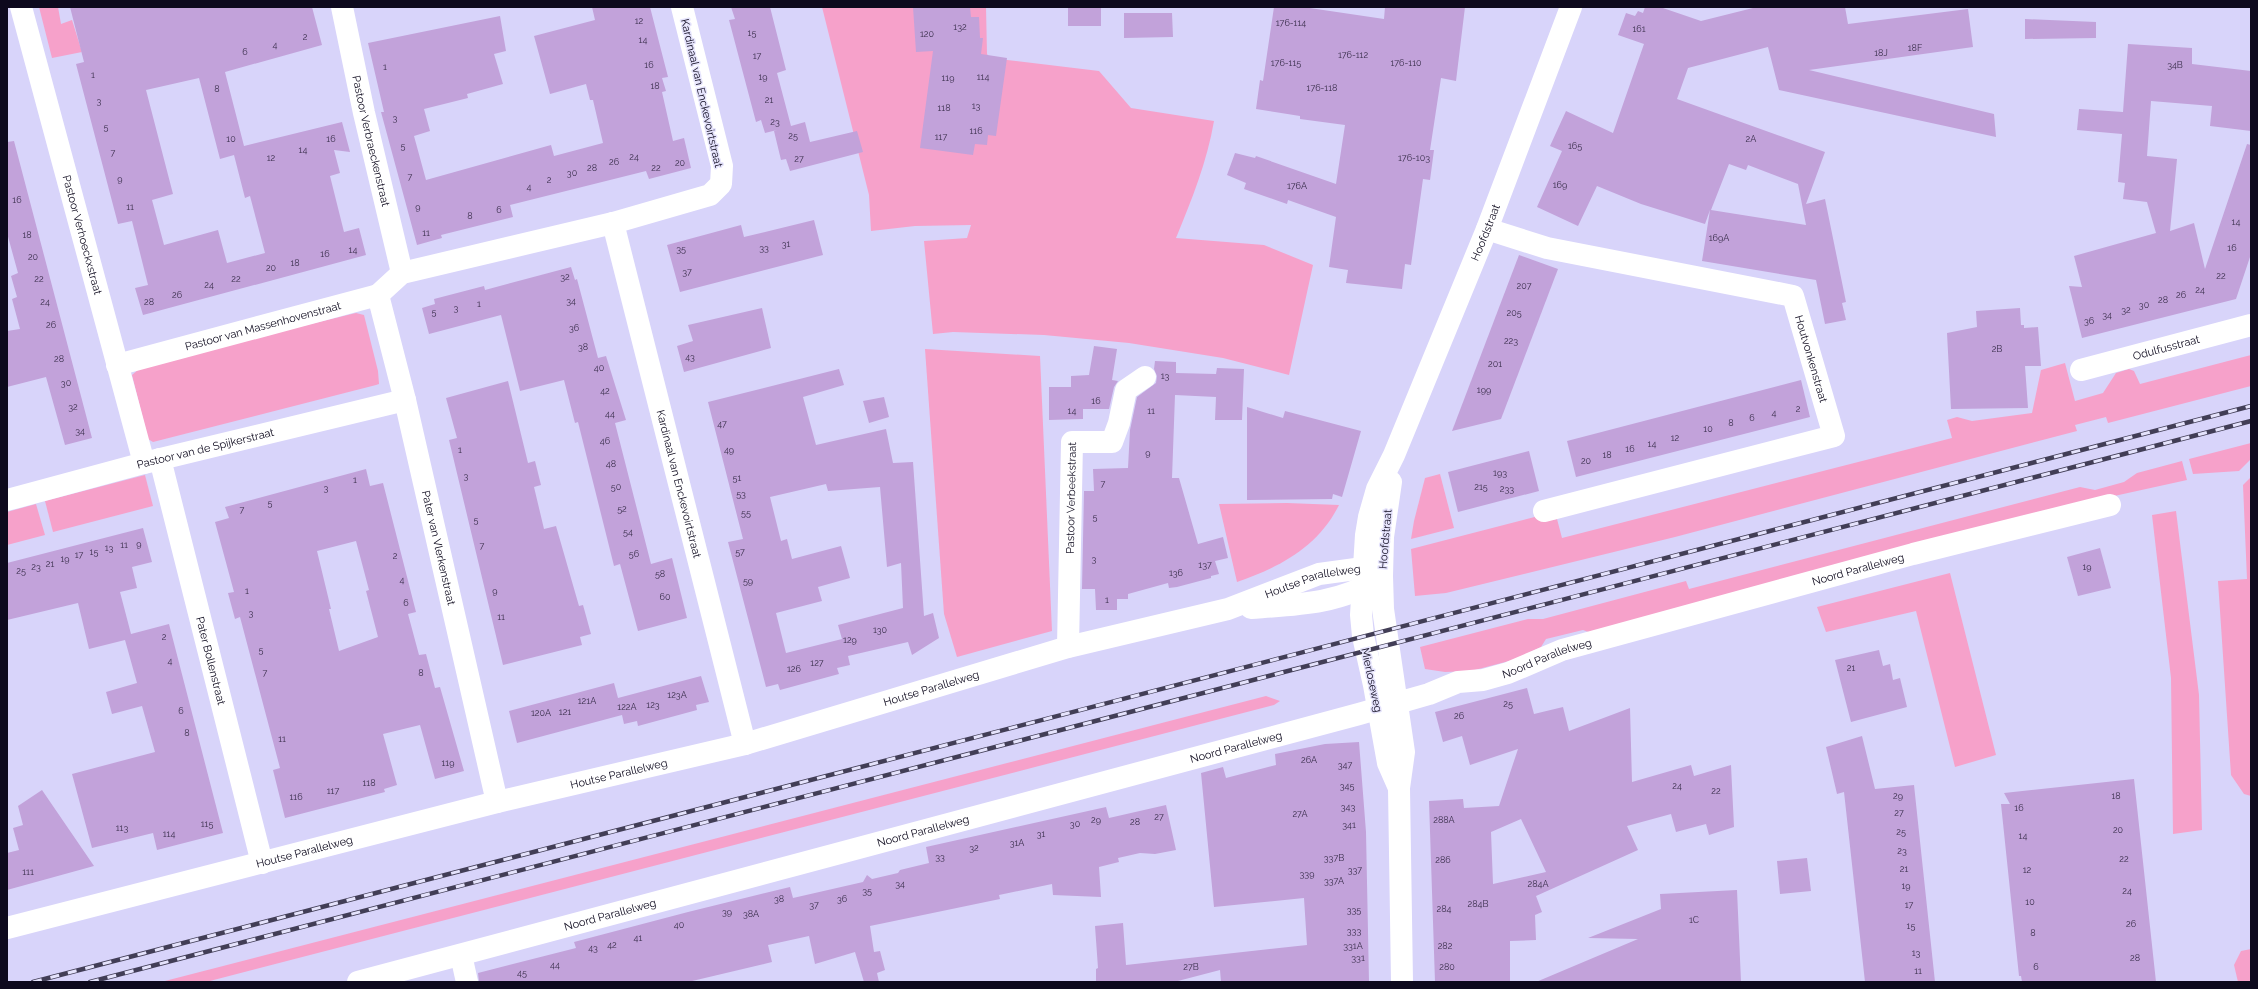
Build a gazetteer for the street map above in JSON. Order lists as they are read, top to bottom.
{
  "streets": {
    "street": [
      "Kardinaal van Enckevoirtstraat",
      "Pastoor Verbraeckenstraat",
      "Hoofdstraat",
      "Pastoor Verhoeckxstraat",
      "Pastoor van Massenhovenstraat",
      "Odulfusstraat",
      "Houtvonkenstraat",
      "Pastoor van de Spijkerstraat",
      "Pastoor Verbeekstraat",
      "Pater van Vlerkenstraat",
      "Noord Parallelweg",
      "Houtse Parallelweg",
      "Pater Bollenstraat",
      "Mierloseweg"
    ]
  },
  "crossings": [
    ["Kardinaal van Enckevoirtstraat", "Pastoor Verbraeckenstraat"],
    ["Kardinaal van Enckevoirtstraat", "Pastoor van Massenhovenstraat"],
    ["Kardinaal van Enckevoirtstraat", "Houtse Parallelweg"],
    ["Pastoor Verbraeckenstraat", "Pastoor van Massenhovenstraat"],
    ["Hoofdstraat", "Houtvonkenstraat"],
    ["Hoofdstraat", "Houtse Parallelweg"],
    ["Hoofdstraat", "Mierloseweg"],
    ["Pastoor Verhoeckxstraat", "Pastoor van Massenhovenstraat"],
    ["Pastoor Verhoeckxstraat", "Pastoor van de Spijkerstraat"],
    ["Pastoor Verhoeckxstraat", "Pater Bollenstraat"],
    ["Pastoor van Massenhovenstraat", "Pater van Vlerkenstraat"],
    ["Pastoor van de Spijkerstraat", "Pater van Vlerkenstraat"],
    ["Pastoor van de Spijkerstraat", "Pater Bollenstraat"],
    ["Pastoor Verbeekstraat", "Houtse Parallelweg"],
    ["Pater van Vlerkenstraat", "Houtse Parallelweg"],
    ["Noord Parallelweg", "Mierloseweg"],
    ["Houtse Parallelweg", "Pater Bollenstraat"],
    ["Houtse Parallelweg", "Mierloseweg"]
  ],
  "house_numbers": [
    "12",
    "176-114",
    "132",
    "161",
    "15",
    "120",
    "2",
    "14",
    "4",
    "18F",
    "6",
    "18J",
    "176-112",
    "17",
    "176-115",
    "176-110",
    "16",
    "34B",
    "1",
    "1",
    "19",
    "114",
    "119",
    "18",
    "176-118",
    "8",
    "21",
    "3",
    "13",
    "118",
    "3",
    "23",
    "5",
    "116",
    "25",
    "117",
    "10",
    "16",
    "2A",
    "5",
    "165",
    "14",
    "7",
    "24",
    "12",
    "176-103",
    "27",
    "26",
    "20",
    "28",
    "22",
    "30",
    "7",
    "9",
    "2",
    "169",
    "176A",
    "4",
    "16",
    "11",
    "9",
    "6",
    "8",
    "14",
    "11",
    "18",
    "169A",
    "31",
    "33",
    "16",
    "35",
    "14",
    "16",
    "20",
    "18",
    "20",
    "37",
    "22",
    "32",
    "22",
    "22",
    "24",
    "207",
    "24",
    "26",
    "26",
    "28",
    "34",
    "24",
    "28",
    "1",
    "30",
    "3",
    "32",
    "5",
    "205",
    "34",
    "36",
    "26",
    "36",
    "223",
    "38",
    "2B",
    "43",
    "28",
    "201",
    "40",
    "13",
    "30",
    "199",
    "42",
    "16",
    "32",
    "2",
    "14",
    "11",
    "4",
    "44",
    "6",
    "8",
    "47",
    "10",
    "34",
    "12",
    "46",
    "14",
    "16",
    "1",
    "49",
    "9",
    "18",
    "20",
    "48",
    "193",
    "3",
    "51",
    "1",
    "7",
    "50",
    "215",
    "3",
    "233",
    "53",
    "5",
    "52",
    "7",
    "55",
    "5",
    "5",
    "54",
    "9",
    "11",
    "7",
    "13",
    "15",
    "57",
    "56",
    "17",
    "2",
    "19",
    "3",
    "21",
    "137",
    "23",
    "19",
    "25",
    "136",
    "58",
    "4",
    "59",
    "1",
    "9",
    "60",
    "1",
    "6",
    "3",
    "11",
    "130",
    "2",
    "129",
    "5",
    "4",
    "127",
    "21",
    "126",
    "7",
    "8",
    "123A",
    "121A",
    "25",
    "123",
    "122A",
    "6",
    "121",
    "120A",
    "26",
    "8",
    "11",
    "26A",
    "119",
    "347",
    "118",
    "345",
    "24",
    "117",
    "22",
    "29",
    "18",
    "116",
    "343",
    "16",
    "27",
    "27A",
    "27",
    "29",
    "288A",
    "28",
    "115",
    "30",
    "341",
    "113",
    "20",
    "25",
    "114",
    "31",
    "14",
    "31A",
    "32",
    "23",
    "33",
    "337B",
    "22",
    "286",
    "21",
    "337",
    "12",
    "111",
    "339",
    "337A",
    "34",
    "284A",
    "19",
    "35",
    "24",
    "38",
    "36",
    "10",
    "284B",
    "37",
    "17",
    "284",
    "335",
    "39",
    "38A",
    "1C",
    "26",
    "40",
    "15",
    "333",
    "8",
    "41",
    "42",
    "331A",
    "282",
    "43",
    "13",
    "331",
    "28",
    "44",
    "27B",
    "280",
    "6",
    "11",
    "45"
  ]
}
